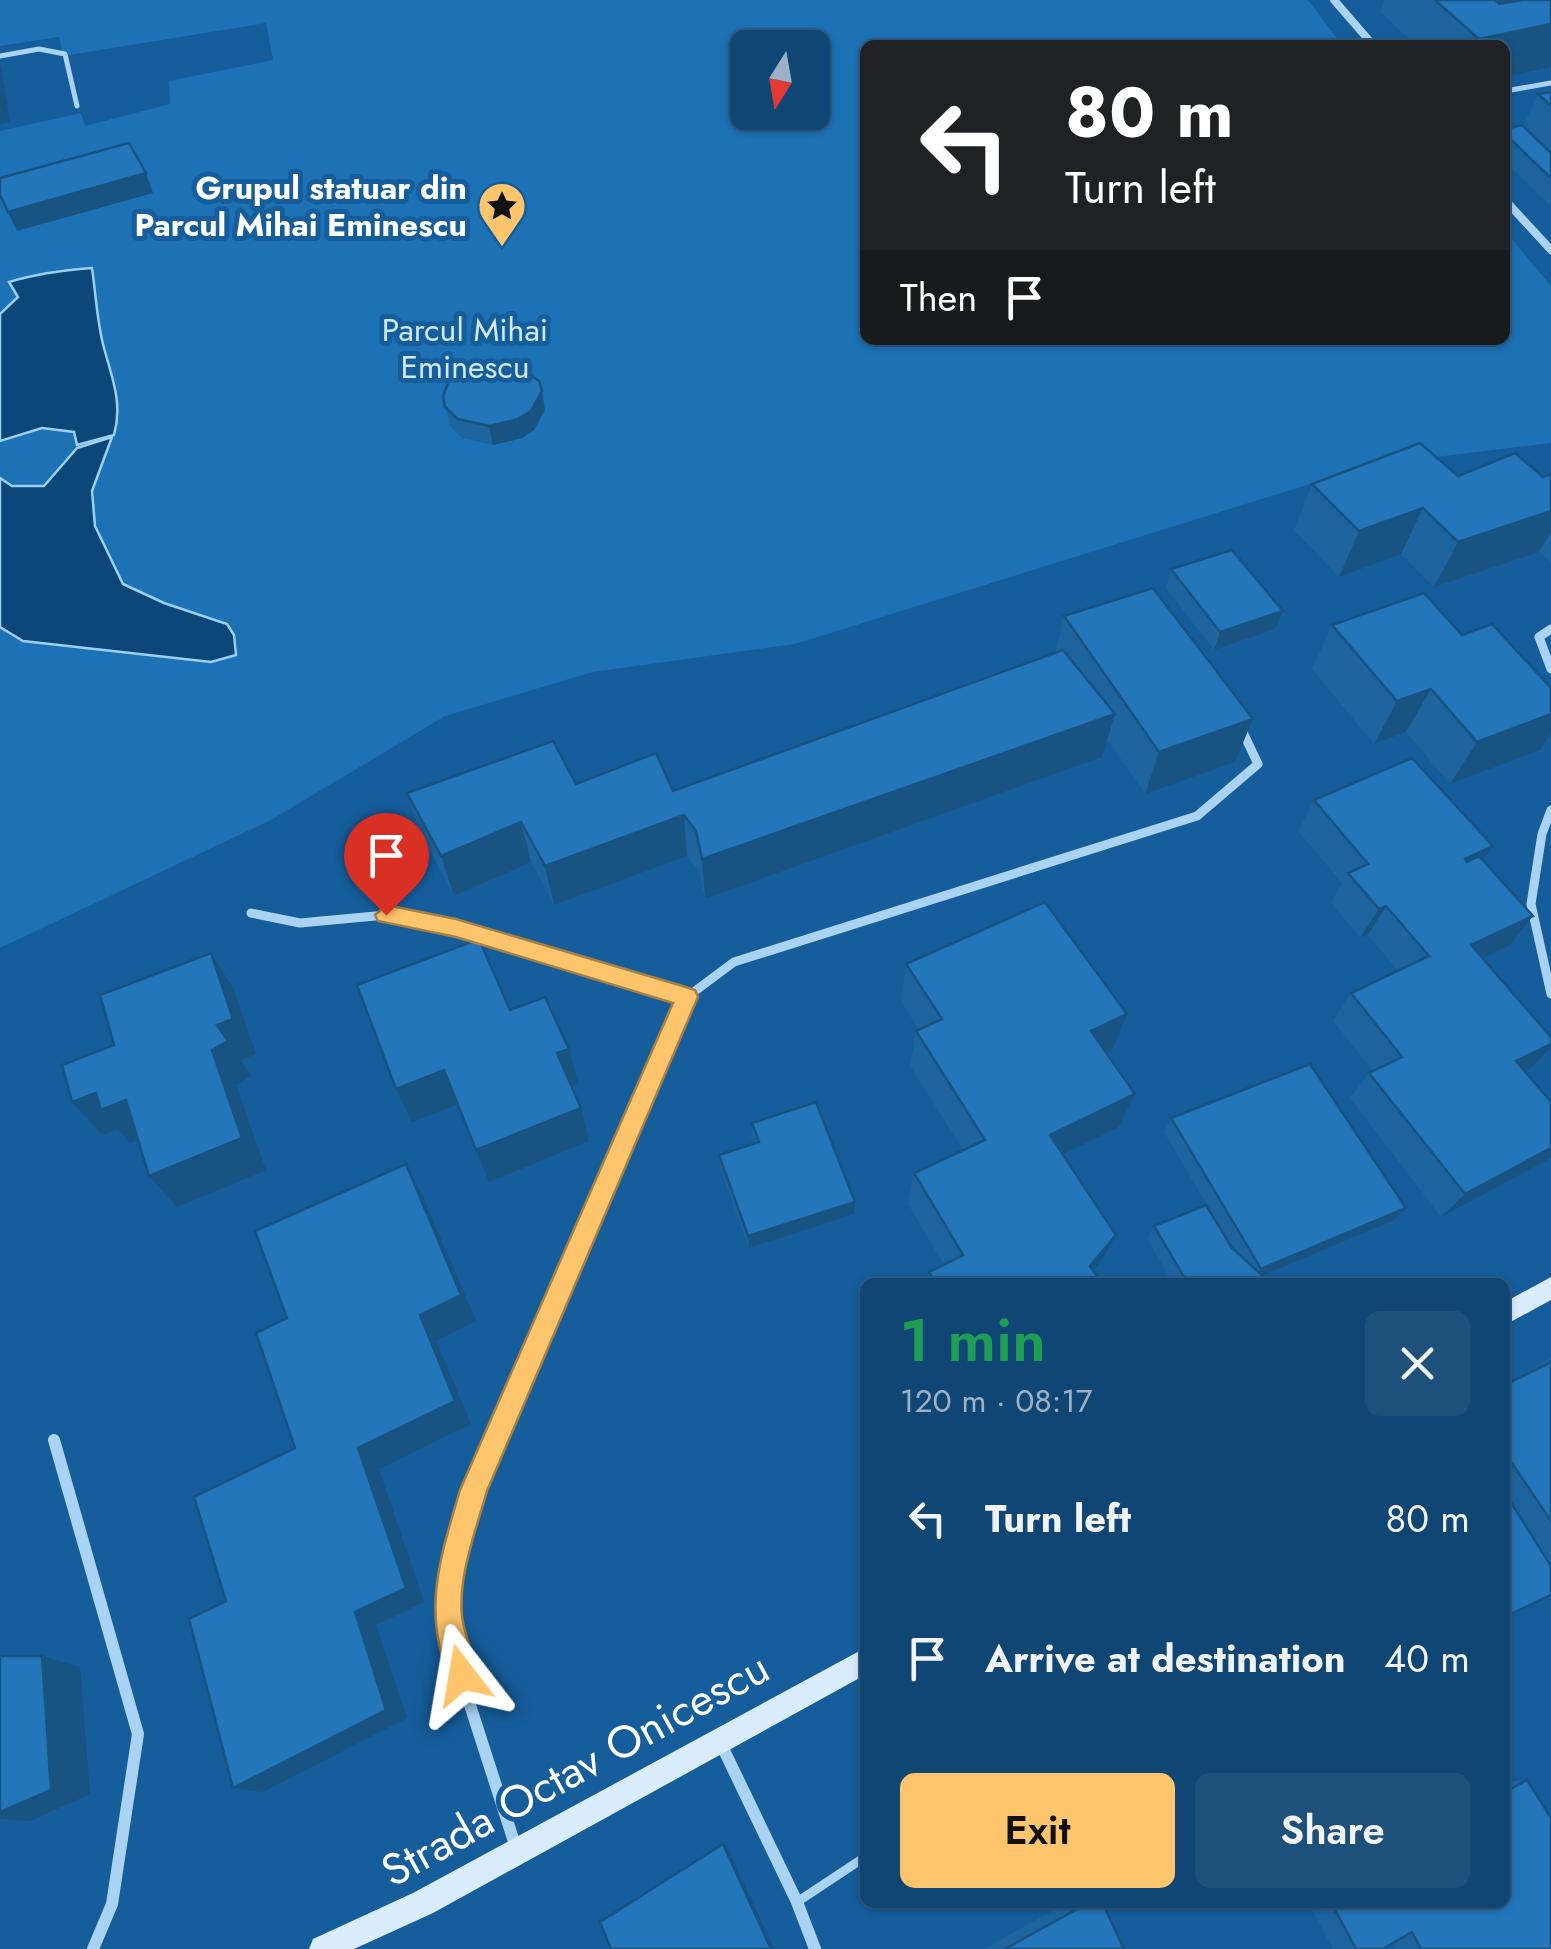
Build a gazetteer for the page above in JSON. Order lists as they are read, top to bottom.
{
  "streets": {
    "street": ["Strada Octav Onicescu"]
  },
  "parks": ["Parcul Mihai Eminescu"],
  "places": {
    "place": ["Grupul statuar din Parcul Mihai Eminescu"]
  },
  "north": "bottom",
  "page": {
    "turn": ["80 m", "Turn left"],
    "then": "Then",
    "heading": ["1 min", "120 m · 08:17"],
    "list": [
      {
        "name": "Turn left",
        "value": "80 m"
      },
      {
        "name": "Arrive at destination",
        "value": "40 m"
      }
    ],
    "buttons": ["Exit", "Share"]
  }
}
